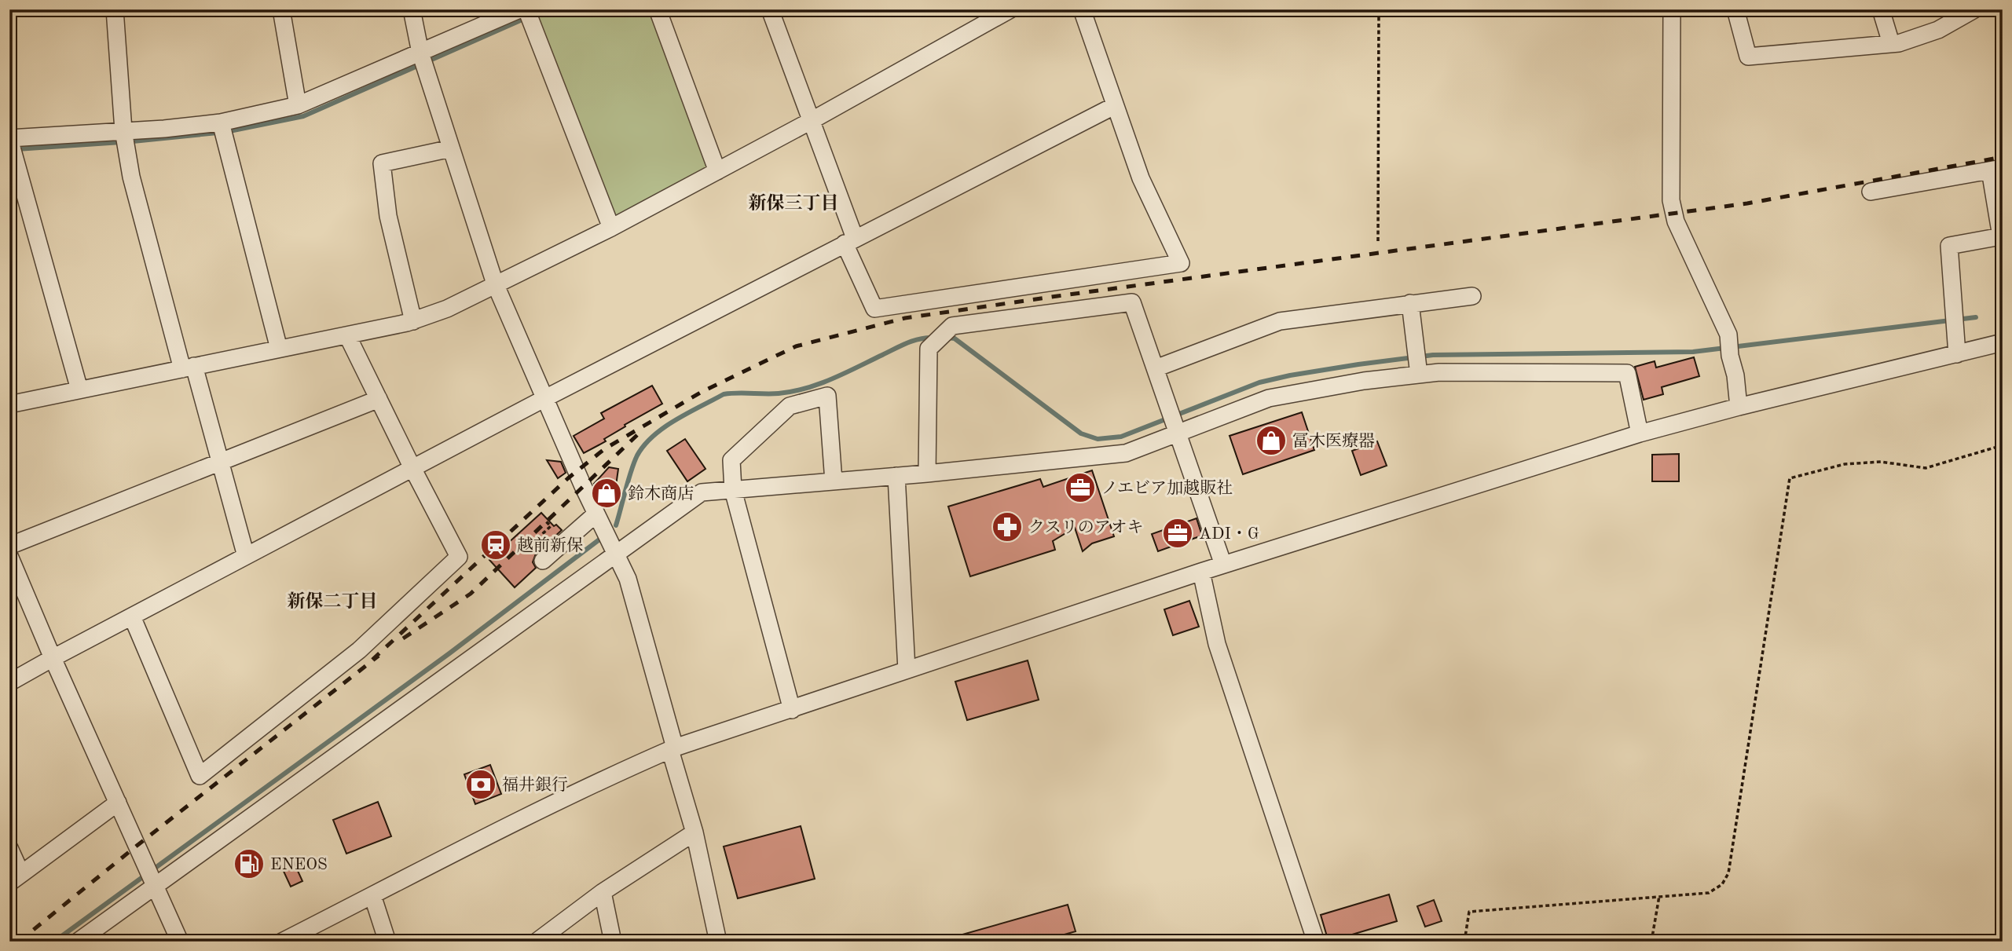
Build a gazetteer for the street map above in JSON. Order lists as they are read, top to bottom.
{
  "districts": ["新保三丁目", "新保二丁目"],
  "places": {
    "shop": ["冨木医療器", "鈴木商店"],
    "office": ["ノエビア加越販社", "ADI・G"],
    "pharmacy": ["クスリのアオキ"],
    "station": ["越前新保"],
    "bank": ["福井銀行"],
    "fuel station": ["ENEOS"]
  }
}
